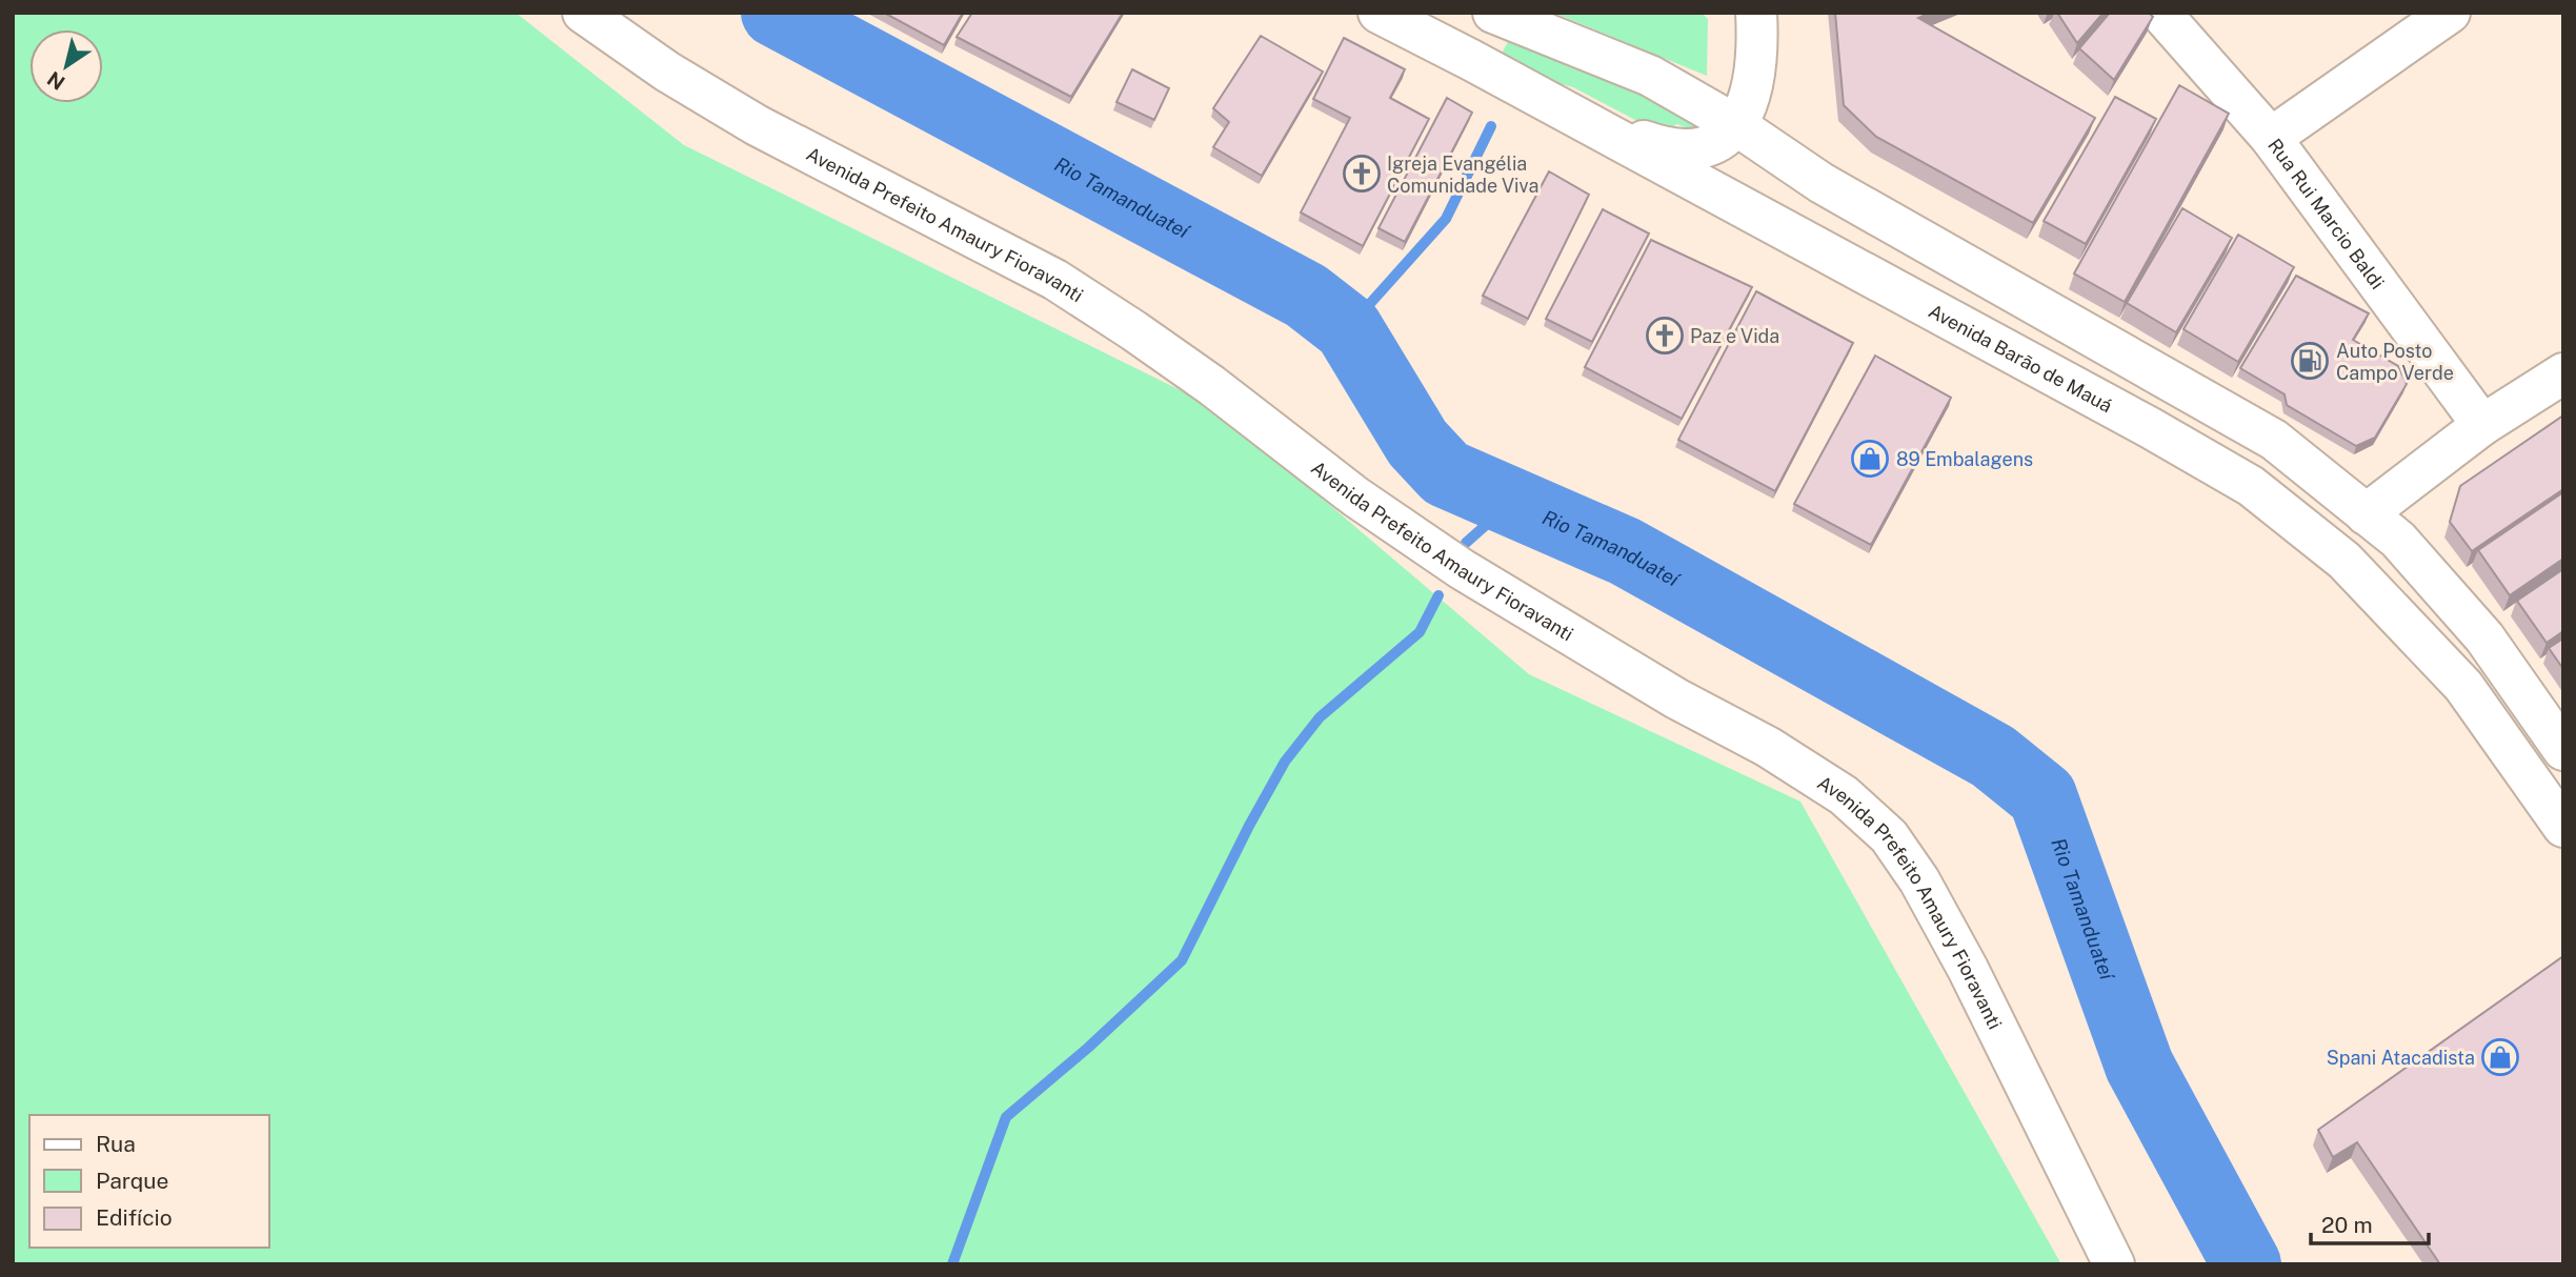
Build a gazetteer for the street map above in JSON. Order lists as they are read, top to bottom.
{
  "streets": {
    "main road": ["Rua Rui Marcio Baldi", "Avenida Prefeito Amaury Fioravanti", "Avenida Barão de Mauá"]
  },
  "water": ["Rio Tamanduateí"],
  "places": {
    "church": ["Igreja Evangélia Comunidade Viva", "Paz e Vida"],
    "fuel station": ["Auto Posto Campo Verde"],
    "shop": ["89 Embalagens", "Spani Atacadista"]
  },
  "legend": ["Rua", "Parque", "Edifício"],
  "scale_bar": "20 m",
  "north": "bottom left"
}
